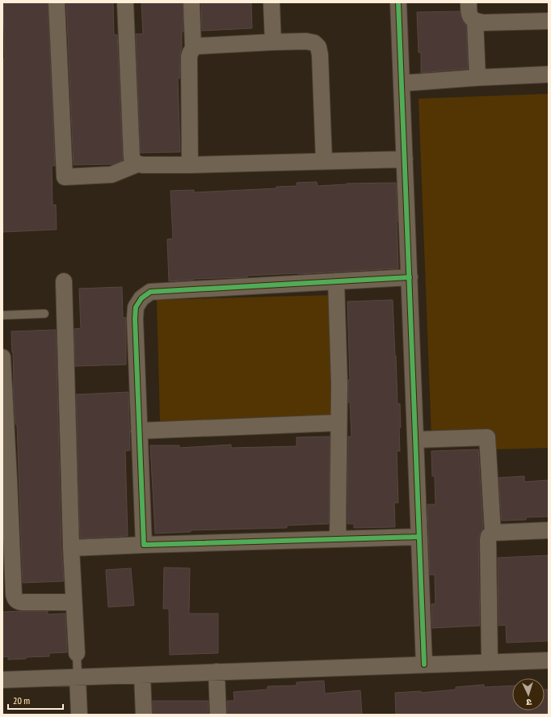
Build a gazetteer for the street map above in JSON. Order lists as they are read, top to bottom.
{
  "scale_bar": "20 m",
  "north": "bottom"
}
